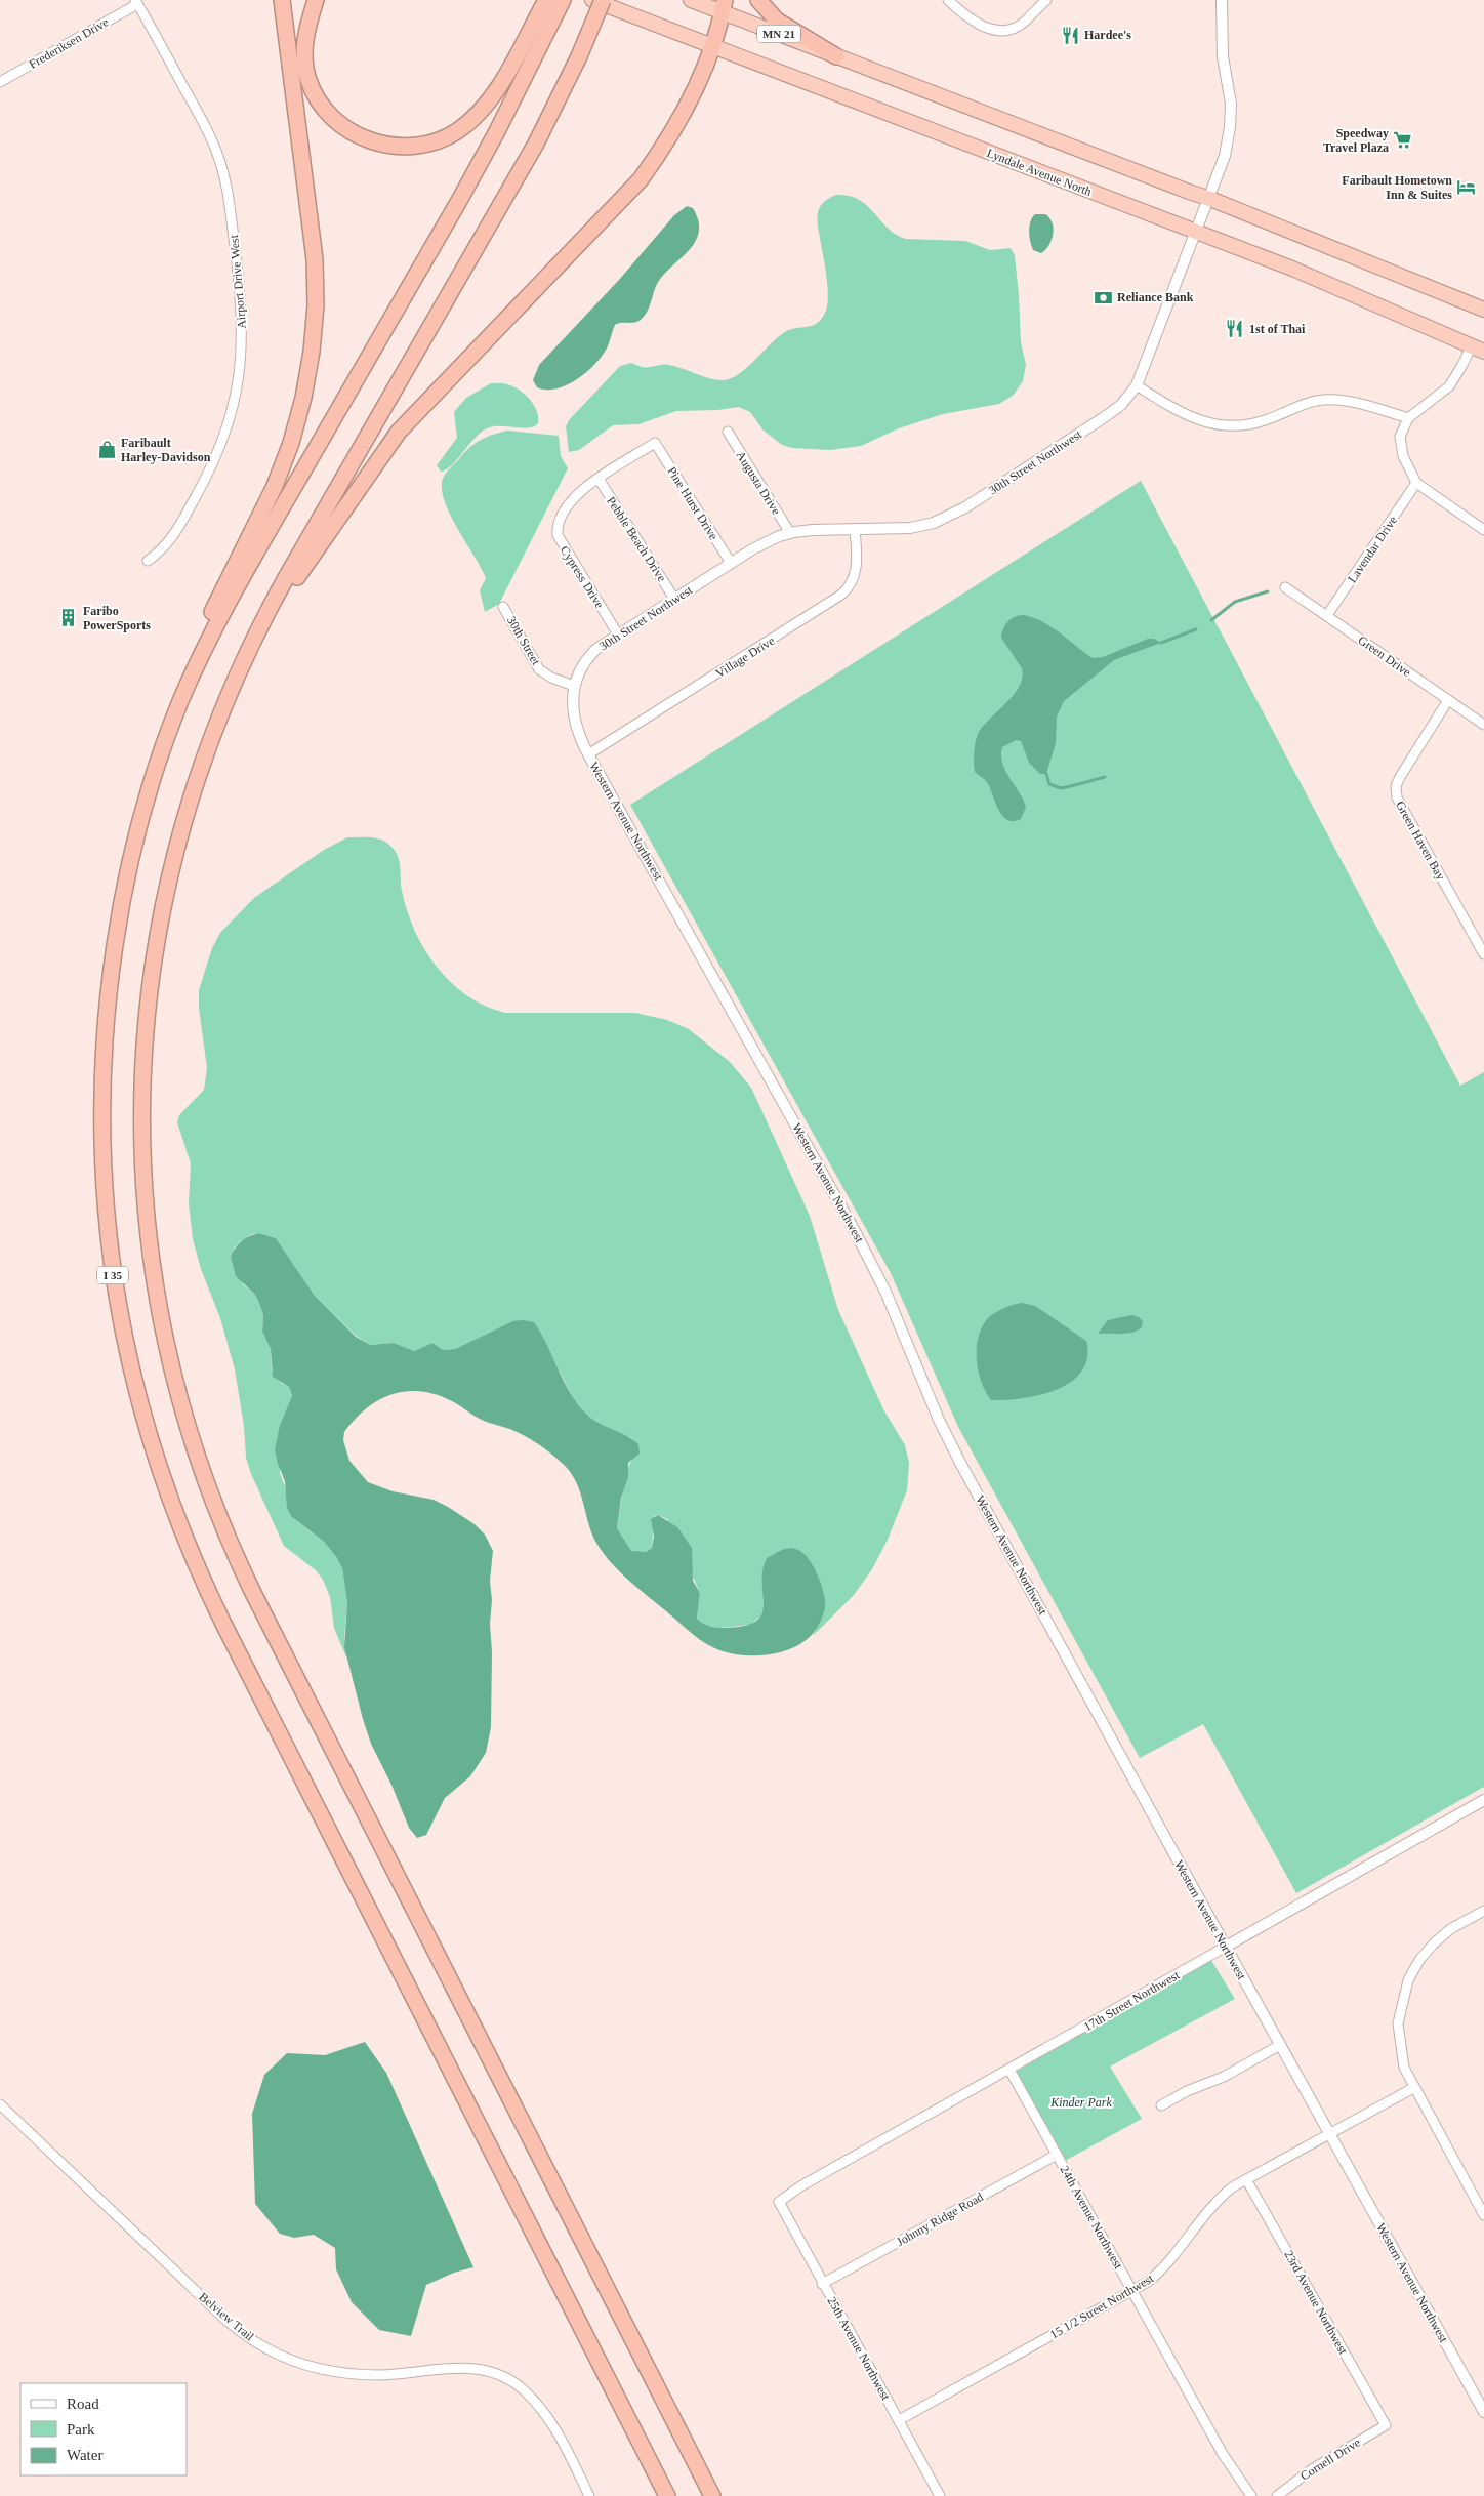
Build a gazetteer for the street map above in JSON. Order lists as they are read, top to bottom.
{
  "streets": {
    "highway": ["MN 21", "Lyndale Avenue North", "I 35"],
    "street": [
      "Frederiksen Drive",
      "Airport Drive West",
      "30th Street Northwest",
      "Augusta Drive",
      "Pine Hurst Drive",
      "Pebble Beach Drive",
      "Lavendar Drive",
      "Cypress Drive",
      "30th Street",
      "Green Drive",
      "Village Drive",
      "Western Avenue Northwest",
      "Green Haven Bay",
      "17th Street Northwest",
      "24th Avenue Northwest",
      "Johnny Ridge Road",
      "23rd Avenue Northwest",
      "15 1/2 Street Northwest",
      "Belview Trail",
      "25th Avenue Northwest",
      "Cornell Drive"
    ]
  },
  "crossings": [
    ["Frederiksen Drive", "Airport Drive West"],
    ["Lyndale Avenue North", "30th Street Northwest"],
    ["30th Street Northwest", "Augusta Drive"],
    ["30th Street Northwest", "Pine Hurst Drive"],
    ["30th Street Northwest", "Pebble Beach Drive"],
    ["30th Street Northwest", "Cypress Drive"],
    ["30th Street Northwest", "30th Street"],
    ["30th Street Northwest", "Village Drive"],
    ["30th Street Northwest", "Western Avenue Northwest"],
    ["Pine Hurst Drive", "Cypress Drive"],
    ["Pebble Beach Drive", "Cypress Drive"],
    ["Lavendar Drive", "Green Drive"],
    ["30th Street", "Western Avenue Northwest"],
    ["Green Drive", "Green Haven Bay"],
    ["Village Drive", "Western Avenue Northwest"],
    ["Western Avenue Northwest", "17th Street Northwest"],
    ["Western Avenue Northwest", "15 1/2 Street Northwest"],
    ["17th Street Northwest", "24th Avenue Northwest"],
    ["17th Street Northwest", "25th Avenue Northwest"],
    ["24th Avenue Northwest", "Johnny Ridge Road"],
    ["24th Avenue Northwest", "15 1/2 Street Northwest"],
    ["Johnny Ridge Road", "25th Avenue Northwest"],
    ["23rd Avenue Northwest", "15 1/2 Street Northwest"],
    ["23rd Avenue Northwest", "Cornell Drive"],
    ["15 1/2 Street Northwest", "25th Avenue Northwest"]
  ],
  "parks": ["Kinder Park"],
  "places": {
    "restaurant": ["Hardee's", "1st of Thai"],
    "supermarket": ["Speedway Travel Plaza"],
    "hotel": ["Faribault Hometown Inn & Suites"],
    "bank": ["Reliance Bank"],
    "shop": ["Faribault Harley-Davidson"],
    "building": ["Faribo PowerSports"]
  },
  "legend": ["Road", "Park", "Water"]
}
